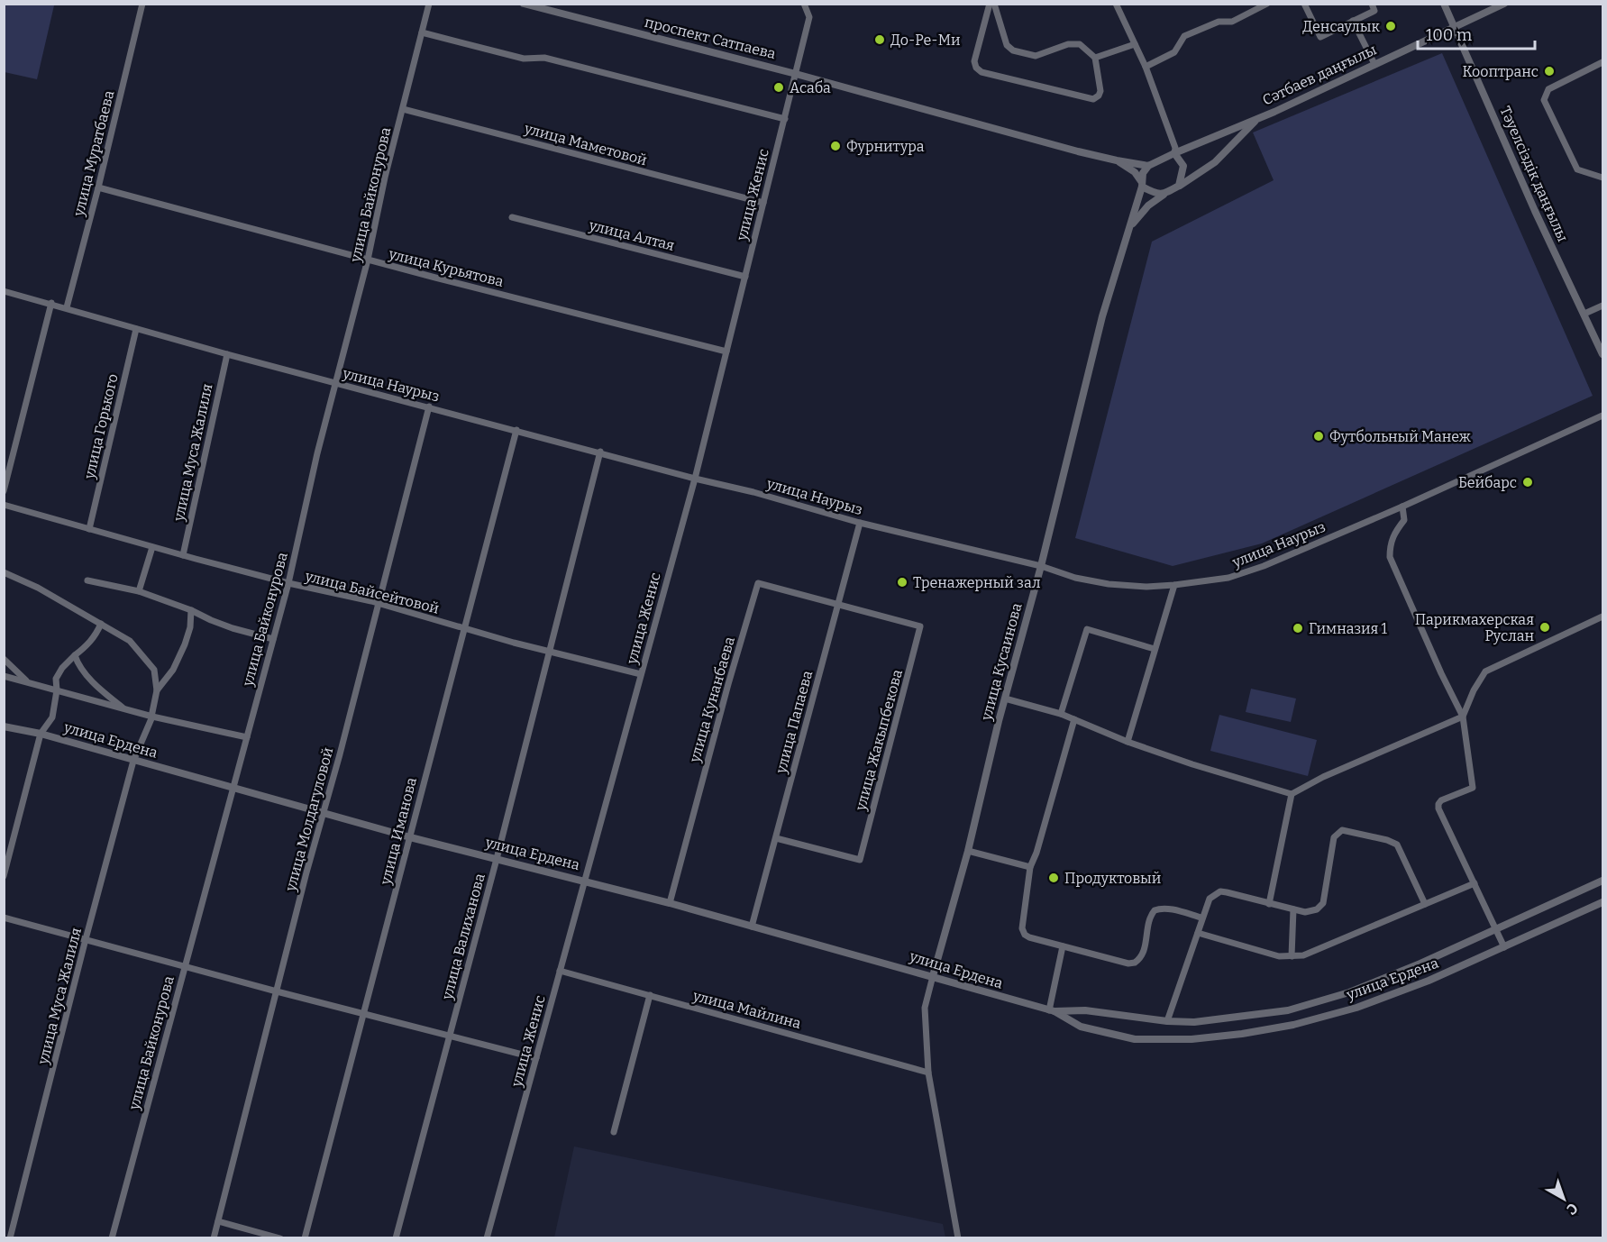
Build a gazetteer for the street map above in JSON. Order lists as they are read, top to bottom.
{
  "streets": {
    "street": [
      "проспект Сатпаева",
      "Сәтбаев даңғылы",
      "улица Маметовой",
      "улица Муратбаева",
      "Тәуелсіздік даңғылы",
      "улица Байконурова",
      "улица Женис",
      "улица Алтая",
      "улица Курьятова",
      "улица Наурыз",
      "улица Горького",
      "улица Муса Жалиля",
      "улица Байсейтовой",
      "улица Кусаинова",
      "улица Кунанбаева",
      "улица Папаева",
      "улица Ердена",
      "улица Жакыпбекова",
      "улица Молдагуловой",
      "улица Иманова",
      "улица Валиханова",
      "улица Майлина"
    ]
  },
  "crossings": [
    ["проспект Сатпаева", "улица Женис"],
    ["Сәтбаев даңғылы", "Тәуелсіздік даңғылы"],
    ["Сәтбаев даңғылы", "улица Кусаинова"],
    ["улица Маметовой", "улица Байконурова"],
    ["улица Маметовой", "улица Женис"],
    ["улица Муратбаева", "улица Курьятова"],
    ["улица Муратбаева", "улица Наурыз"],
    ["улица Байконурова", "улица Курьятова"],
    ["улица Байконурова", "улица Наурыз"],
    ["улица Байконурова", "улица Байсейтовой"],
    ["улица Байконурова", "улица Ердена"],
    ["улица Женис", "улица Алтая"],
    ["улица Женис", "улица Курьятова"],
    ["улица Женис", "улица Наурыз"],
    ["улица Женис", "улица Байсейтовой"],
    ["улица Женис", "улица Ердена"],
    ["улица Женис", "улица Майлина"],
    ["улица Наурыз", "улица Горького"],
    ["улица Наурыз", "улица Муса Жалиля"],
    ["улица Наурыз", "улица Кусаинова"],
    ["улица Наурыз", "улица Папаева"],
    ["улица Наурыз", "улица Молдагуловой"],
    ["улица Наурыз", "улица Иманова"],
    ["улица Наурыз", "улица Валиханова"],
    ["улица Горького", "улица Байсейтовой"],
    ["улица Муса Жалиля", "улица Байсейтовой"],
    ["улица Муса Жалиля", "улица Ердена"],
    ["улица Байсейтовой", "улица Молдагуловой"],
    ["улица Байсейтовой", "улица Иманова"],
    ["улица Байсейтовой", "улица Валиханова"],
    ["улица Кусаинова", "улица Ердена"],
    ["улица Кунанбаева", "улица Папаева"],
    ["улица Кунанбаева", "улица Ердена"],
    ["улица Кунанбаева", "улица Жакыпбекова"],
    ["улица Папаева", "улица Ердена"],
    ["улица Папаева", "улица Жакыпбекова"],
    ["улица Ердена", "улица Молдагуловой"],
    ["улица Ердена", "улица Иманова"],
    ["улица Ердена", "улица Валиханова"]
  ],
  "places": [
    "Денсаулык",
    "До-Ре-Ми",
    "Кооптранс",
    "Асаба",
    "Фурнитура",
    "Футбольный Манеж",
    "Бейбарс",
    "Тренажерный зал",
    "Парикмахерская Руслан",
    "Гимназия 1",
    "Продуктовый"
  ],
  "scale_bar": "100 m",
  "north": "bottom right"
}
